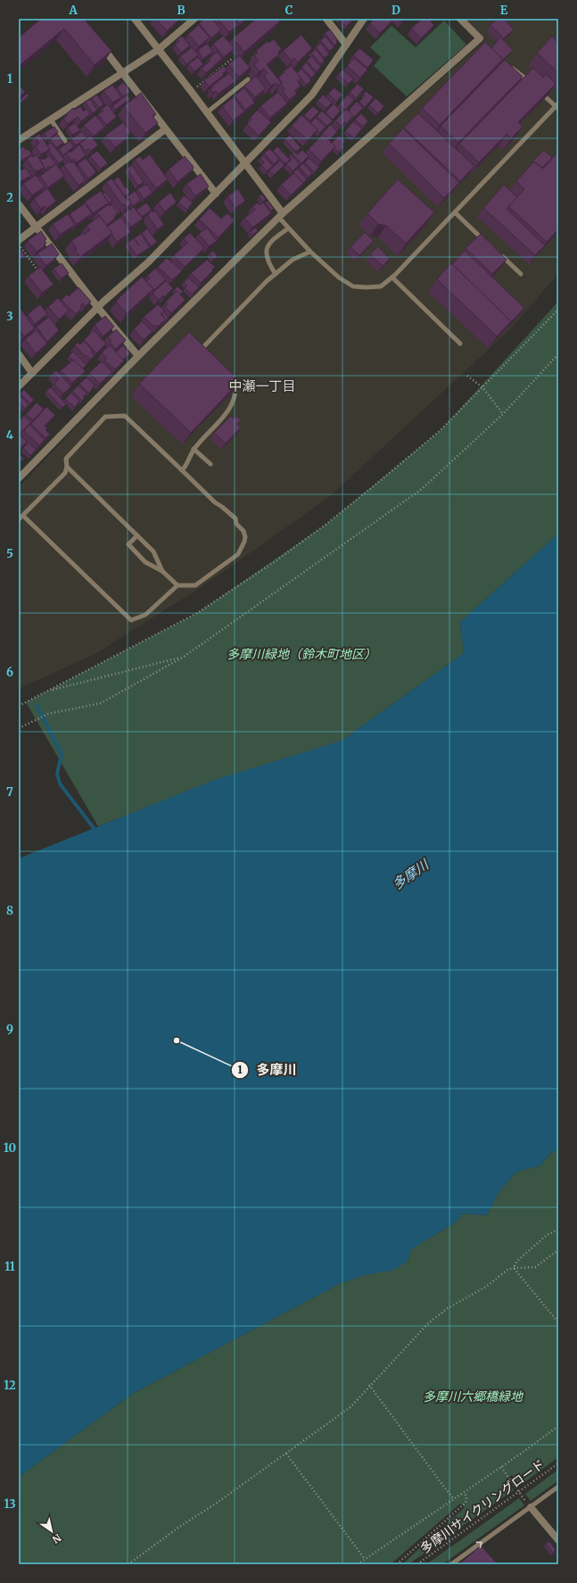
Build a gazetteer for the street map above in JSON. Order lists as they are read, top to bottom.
{
  "streets": {
    "path": ["多摩川サイクリングロード"]
  },
  "districts": ["中瀬一丁目"],
  "water": ["多摩川"],
  "parks": ["多摩川緑地（鈴木町地区）", "多摩川六郷橋緑地"],
  "places": ["多摩川"],
  "north": "bottom right",
  "grid": {
    "columns": [
      "A",
      "B",
      "C",
      "D",
      "E"
    ],
    "rows": [
      "1",
      "2",
      "3",
      "4",
      "5",
      "6",
      "7",
      "8",
      "9",
      "10",
      "11",
      "12",
      "13"
    ]
  }
}
